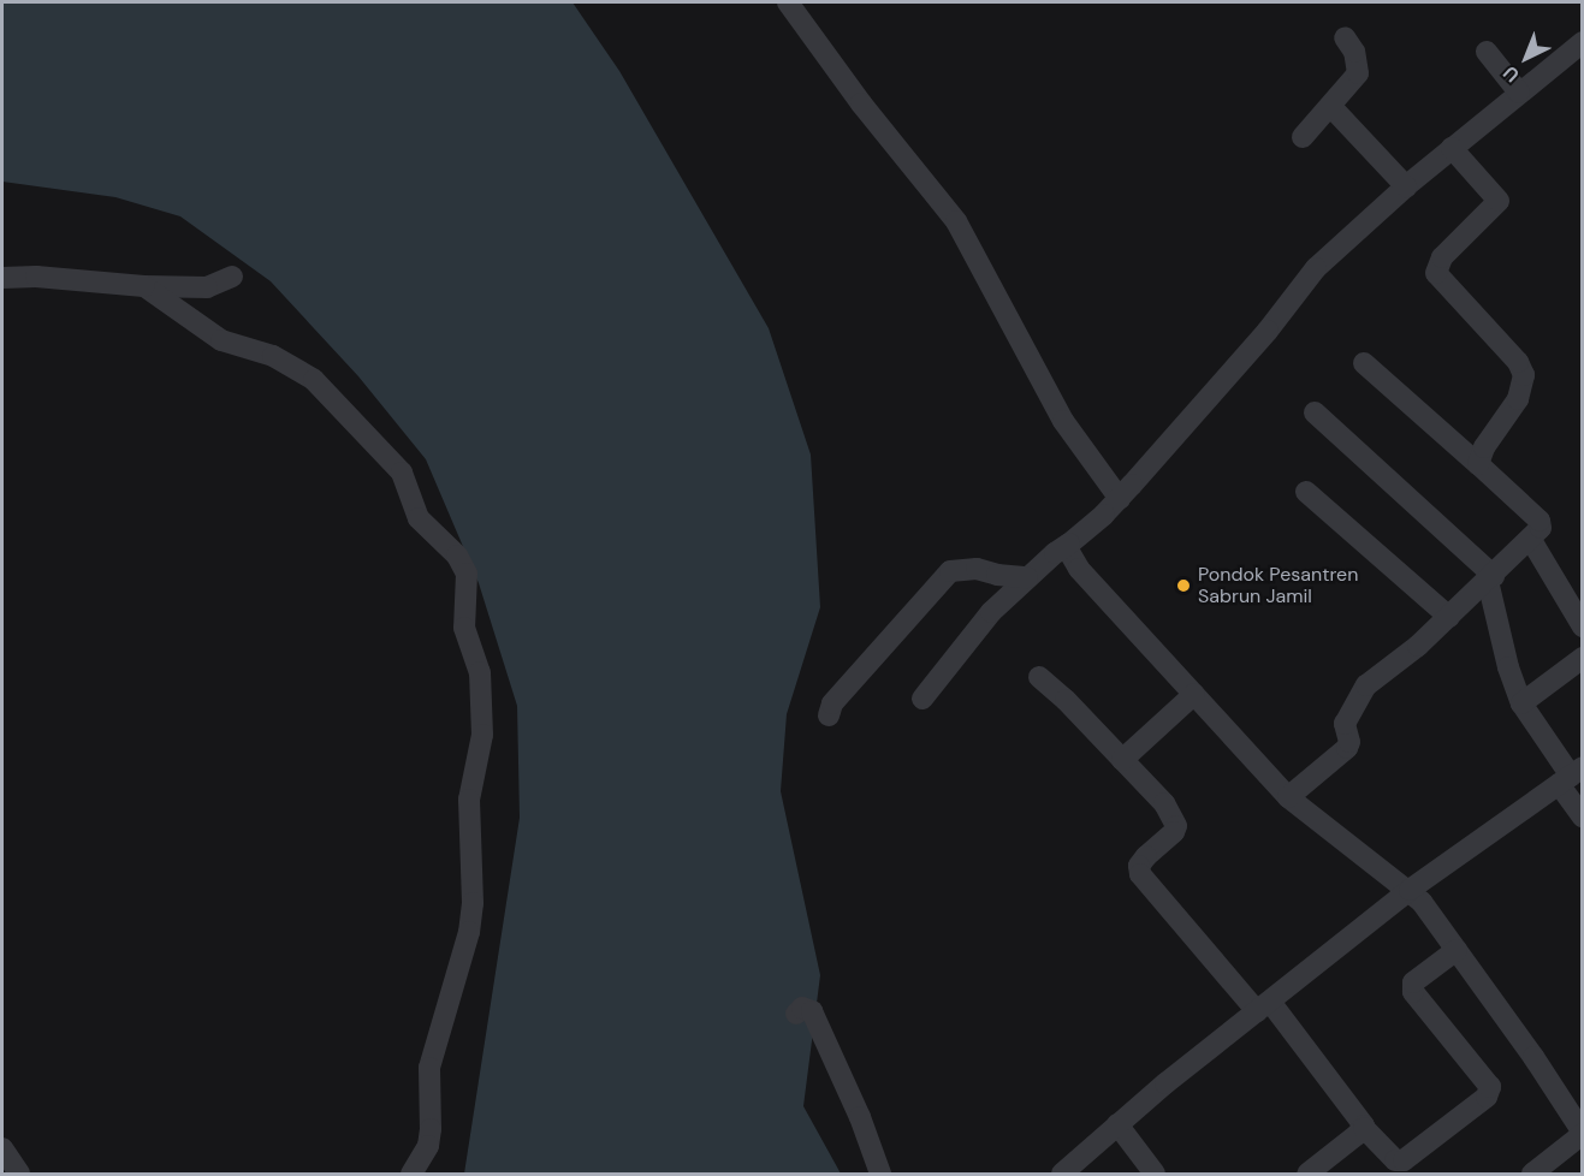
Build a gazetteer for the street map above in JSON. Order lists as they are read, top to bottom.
{
  "places": ["Pondok Pesantren Sabrun Jamil"],
  "north": "bottom left"
}
